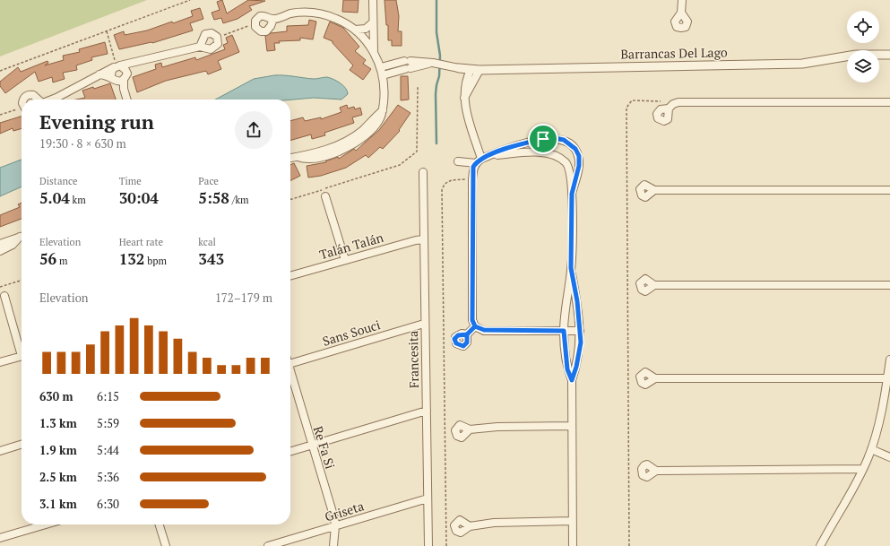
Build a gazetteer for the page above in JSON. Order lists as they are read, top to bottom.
{
  "streets": {
    "street": [
      "Barrancas Del Lago",
      "Talán Talán",
      "Sans Souci",
      "Francesita",
      "Re Fa Si",
      "Griseta"
    ]
  },
  "crossings": [
    ["Talán Talán", "Francesita"],
    ["Sans Souci", "Francesita"],
    ["Francesita", "Griseta"],
    ["Re Fa Si", "Griseta"]
  ],
  "page": {
    "heading": ["Evening run", "19:30 · 8 × 630 m"],
    "stats": [
      ["Distance", "5.04 km"],
      ["Time", "30:04"],
      ["Pace", "5:58 /km"],
      ["Elevation", "56 m"],
      ["Heart rate", "132 bpm"],
      ["kcal", "343"]
    ],
    "chart": ["Elevation", "172–179 m"],
    "list": [
      {
        "name": "630 m",
        "note": "6:15"
      },
      {
        "name": "1.3 km",
        "note": "5:59"
      },
      {
        "name": "1.9 km",
        "note": "5:44"
      },
      {
        "name": "2.5 km",
        "note": "5:36"
      },
      {
        "name": "3.1 km",
        "note": "6:30"
      }
    ]
  }
}
